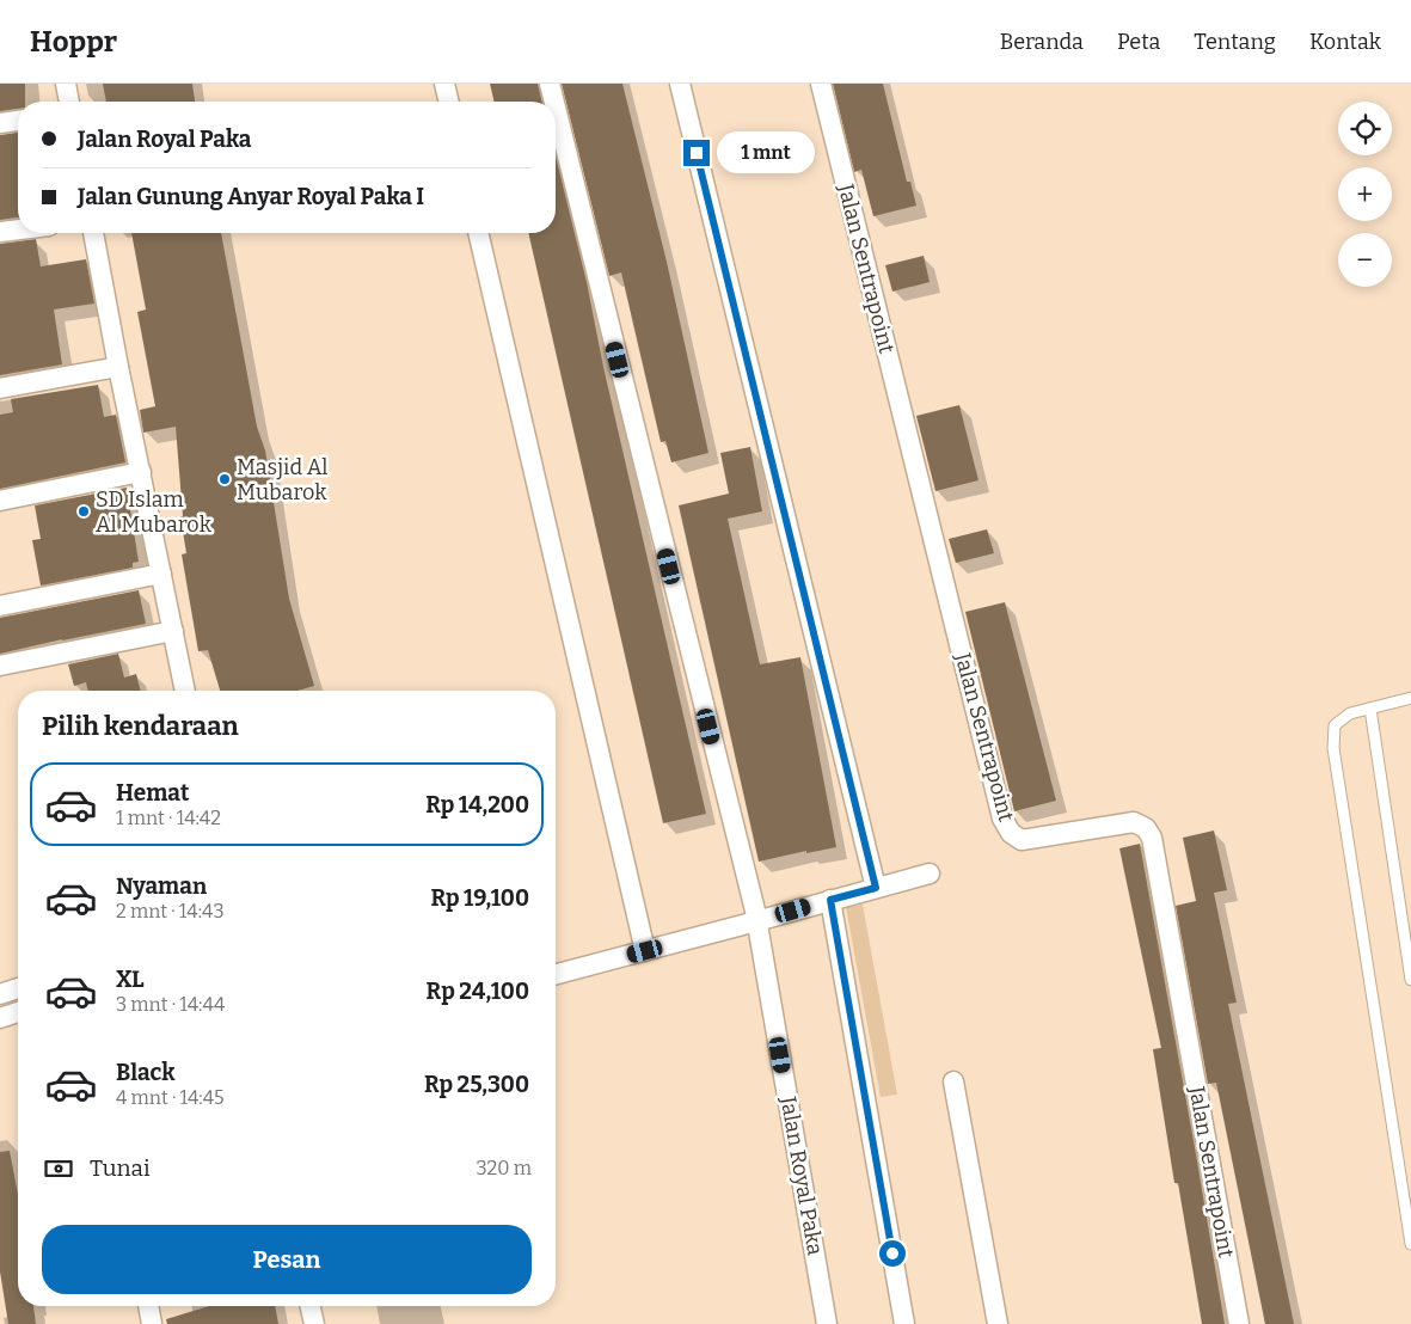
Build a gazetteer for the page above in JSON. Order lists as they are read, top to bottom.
{
  "streets": {
    "street": ["Jalan Sentrapoint", "Jalan Royal Paka"]
  },
  "places": ["Masjid Al Mubarok", "SD Islam Al Mubarok"],
  "page": {
    "header": "Hoppr",
    "nav": [
      "Beranda",
      "Peta",
      "Tentang",
      "Kontak"
    ],
    "map_buttons": ["+", "−"],
    "banner": ["Jalan Royal Paka", "Jalan Gunung Anyar Royal Paka I"],
    "bubble": "1 mnt",
    "heading": "Pilih kendaraan",
    "list": [
      {
        "name": "Hemat",
        "note": "1 mnt · 14:42",
        "value": "Rp 14,200"
      },
      {
        "name": "Nyaman",
        "note": "2 mnt · 14:43",
        "value": "Rp 19,100"
      },
      {
        "name": "XL",
        "note": "3 mnt · 14:44",
        "value": "Rp 24,100"
      },
      {
        "name": "Black",
        "note": "4 mnt · 14:45",
        "value": "Rp 25,300"
      }
    ],
    "pay": ["Tunai", "320 m"],
    "buttons": "Pesan"
  }
}
